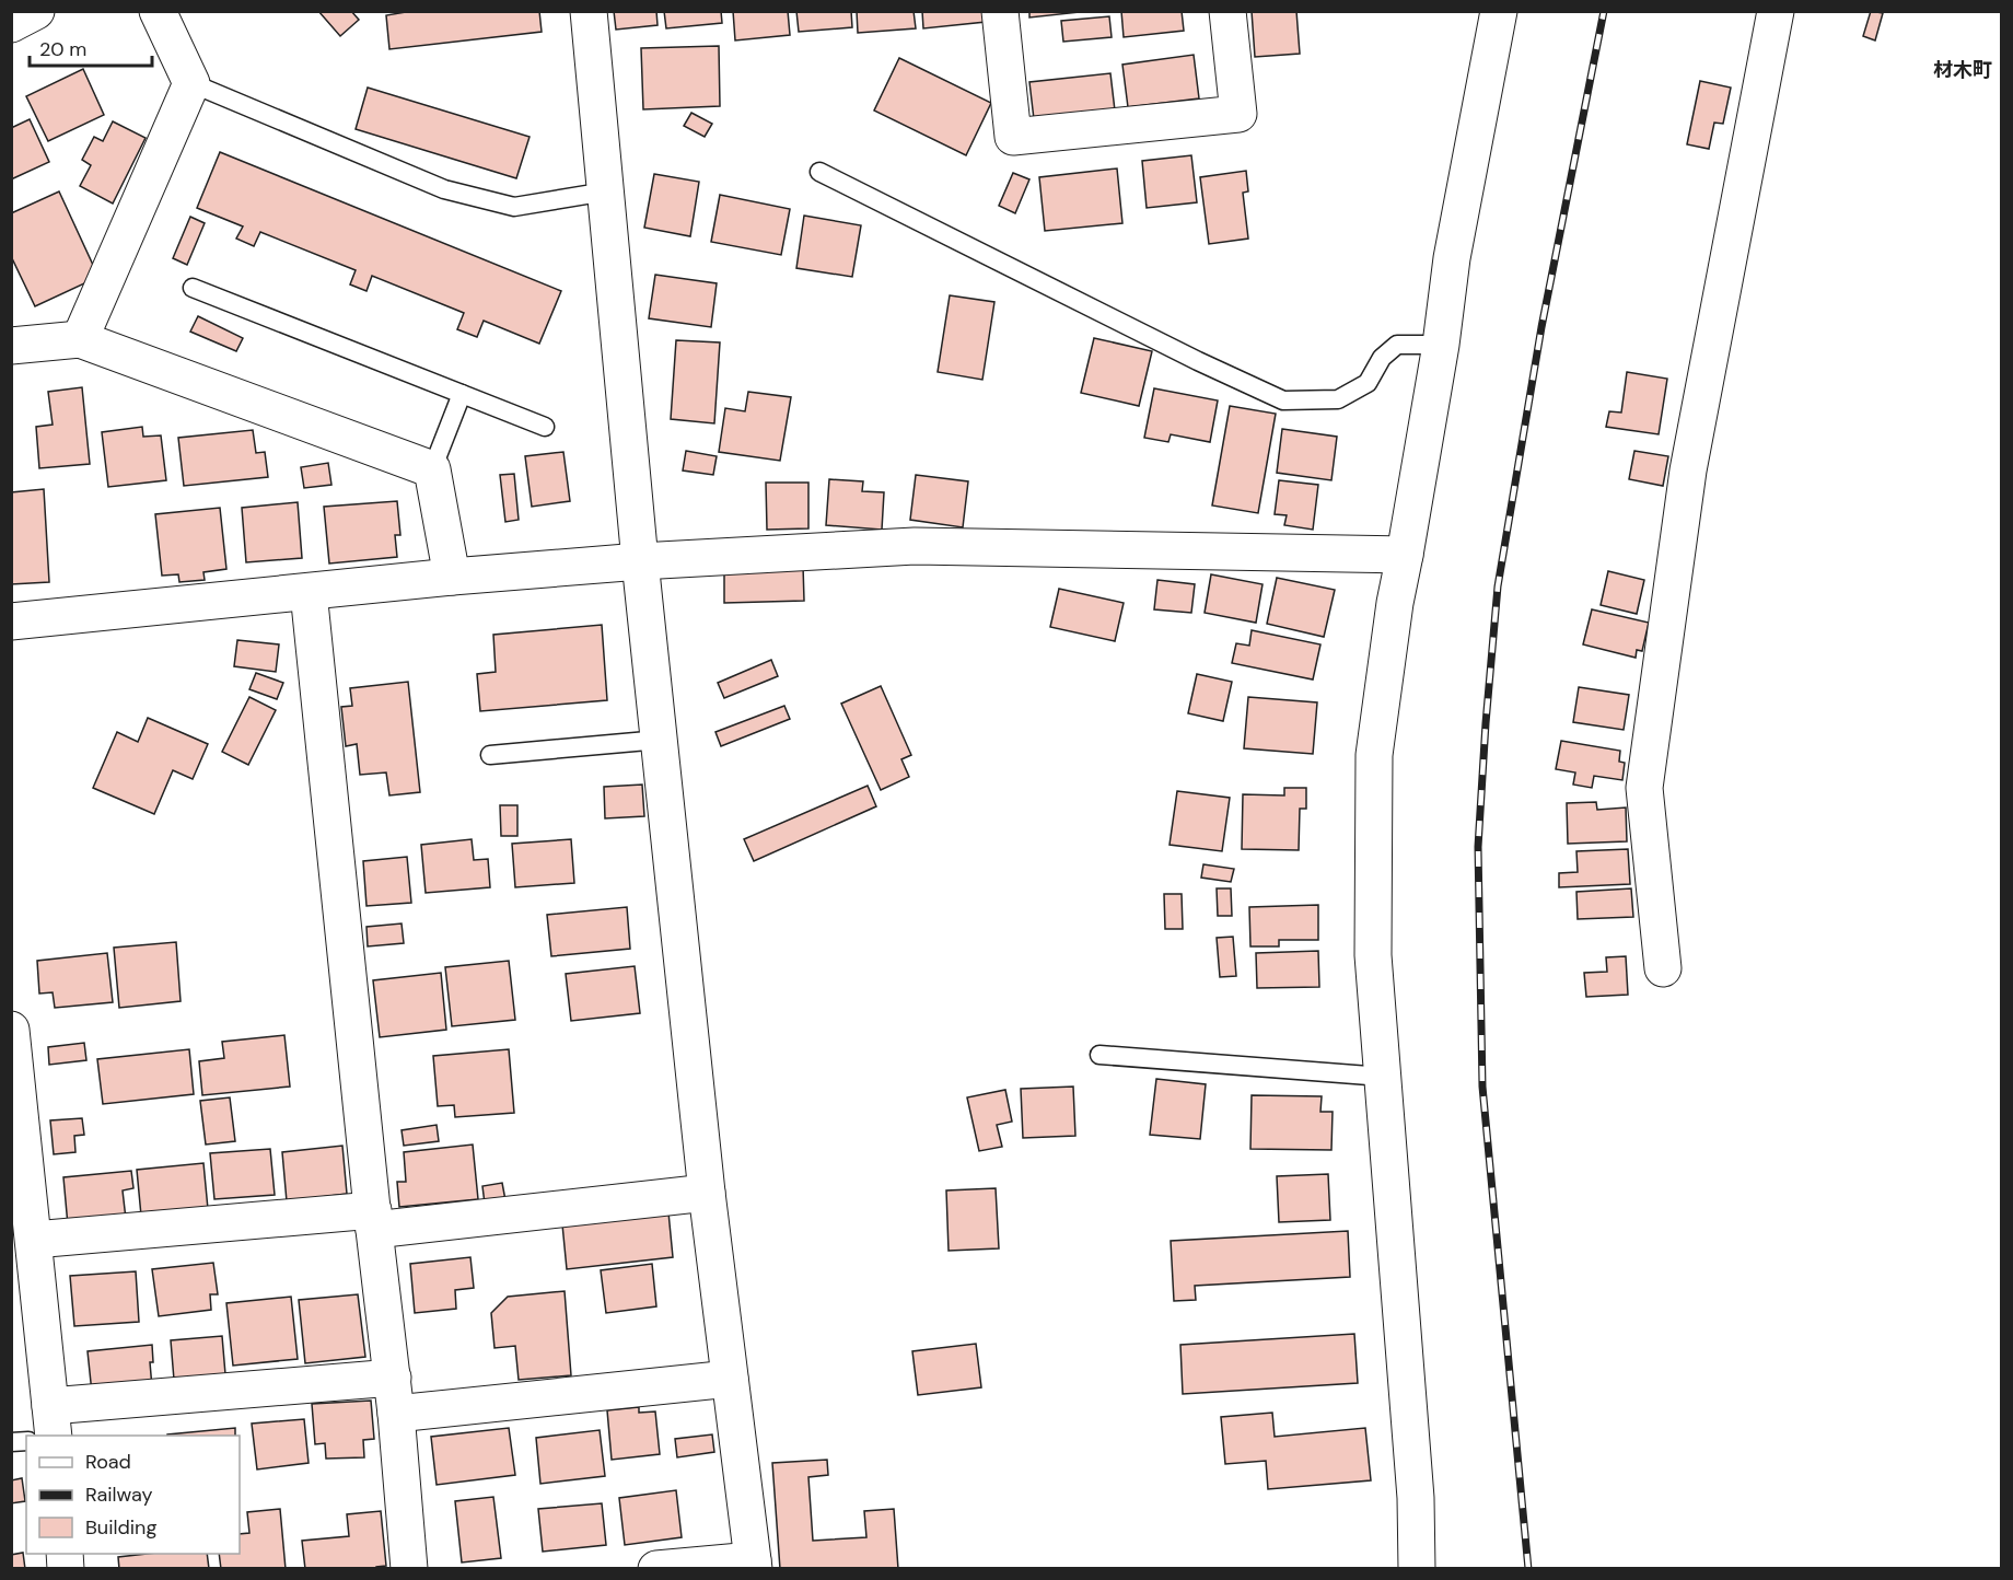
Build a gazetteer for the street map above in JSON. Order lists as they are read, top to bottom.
{
  "districts": ["材木町"],
  "legend": ["Road", "Railway", "Building"],
  "scale_bar": "20 m"
}
